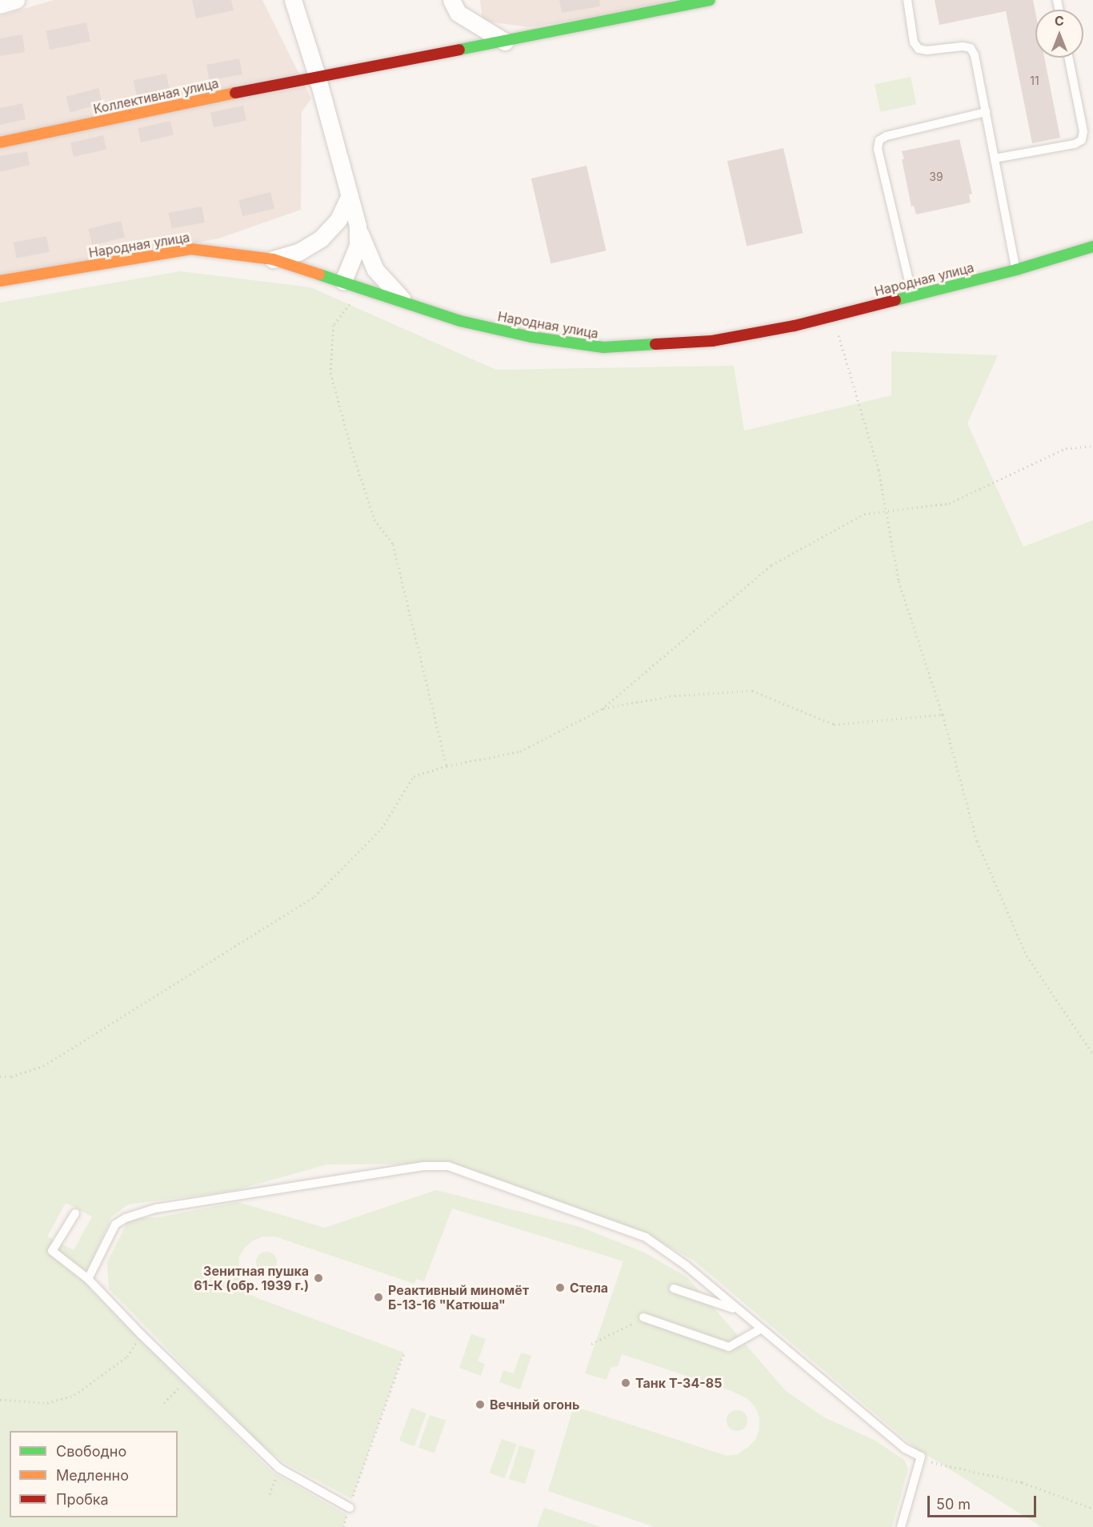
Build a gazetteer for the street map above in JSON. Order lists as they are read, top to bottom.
{
  "streets": {
    "street": ["Коллективная улица", "Народная улица"]
  },
  "places": [
    "Зенитная пушка 61-К (обр. 1939 г.)",
    "Стела",
    "Реактивный миномёт Б-13-16 \"Катюша\"",
    "Танк Т-34-85",
    "Вечный огонь"
  ],
  "house_numbers": ["11", "39"],
  "legend": ["Свободно", "Медленно", "Пробка"],
  "scale_bar": "50 m",
  "north": "top"
}
